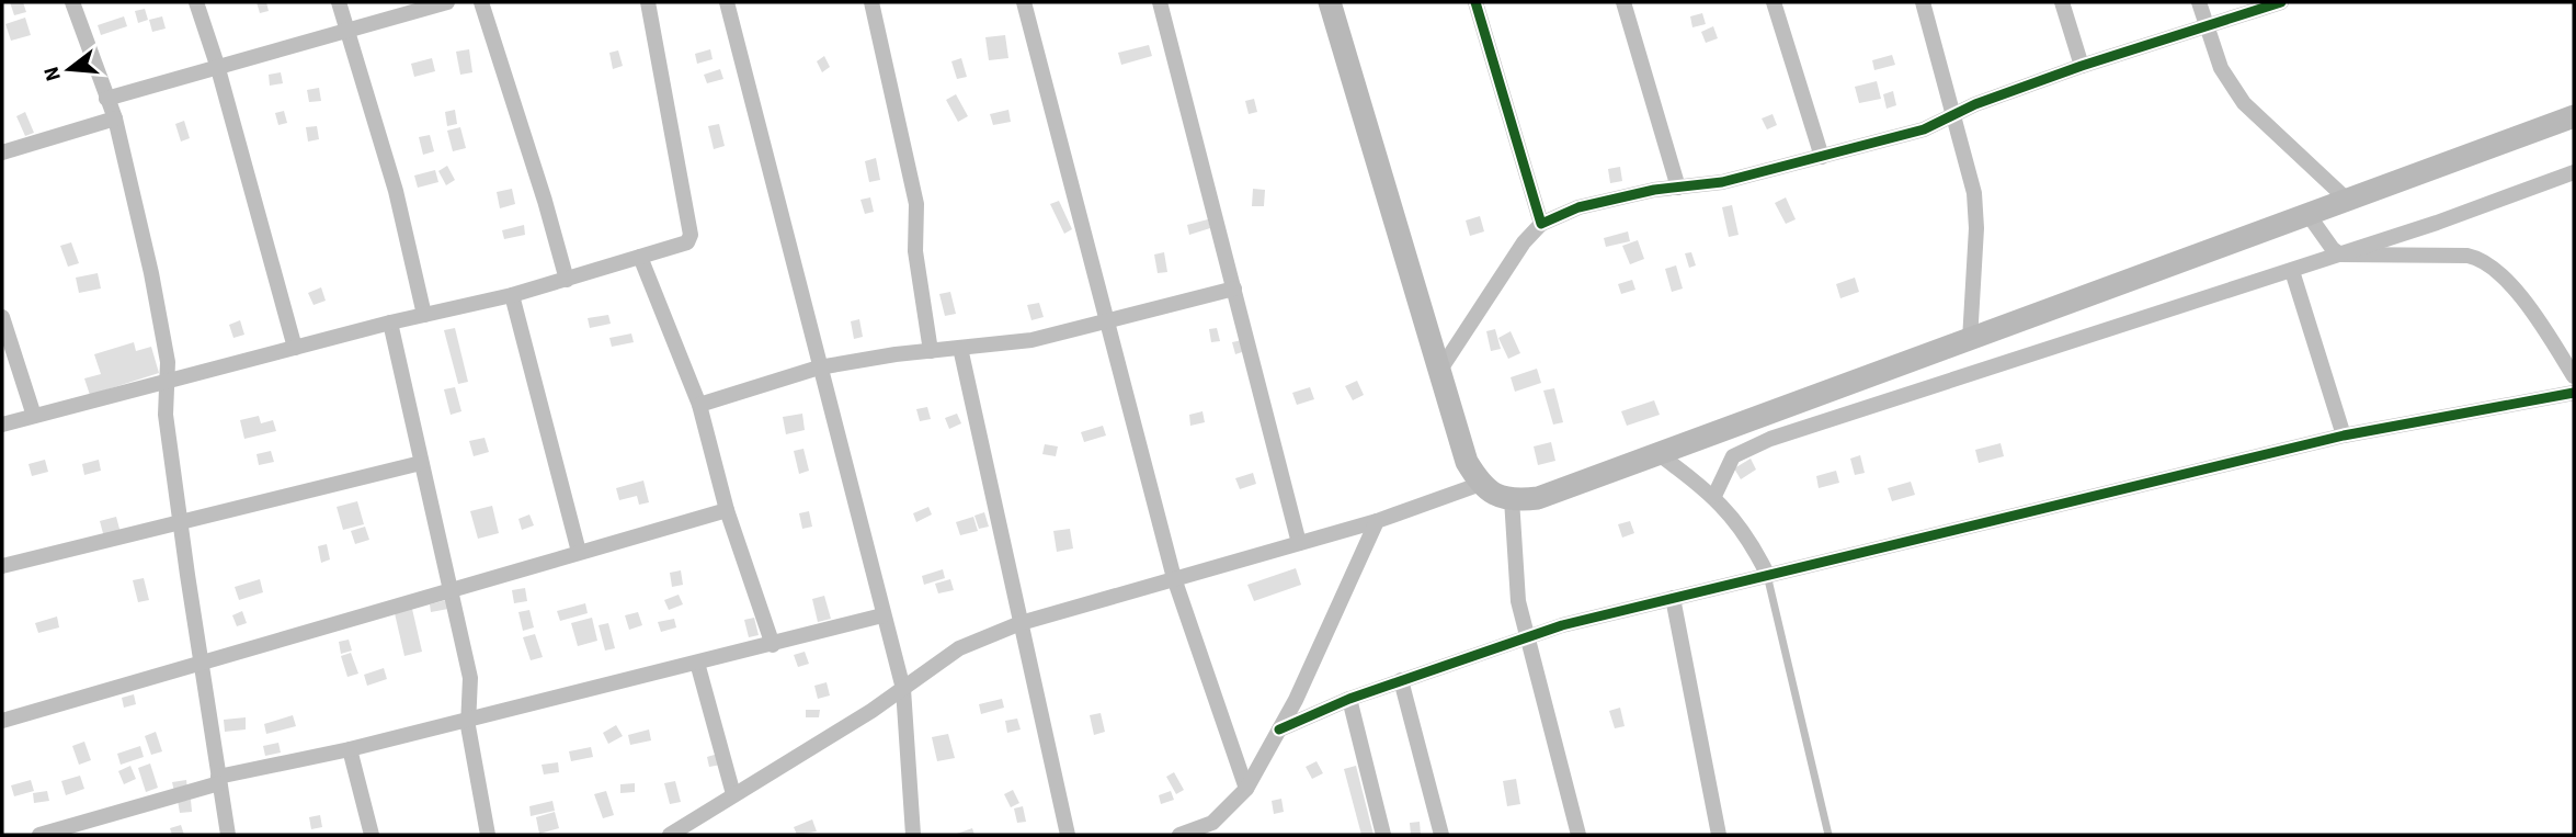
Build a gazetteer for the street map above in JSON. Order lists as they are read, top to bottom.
{
  "north": "left"
}
